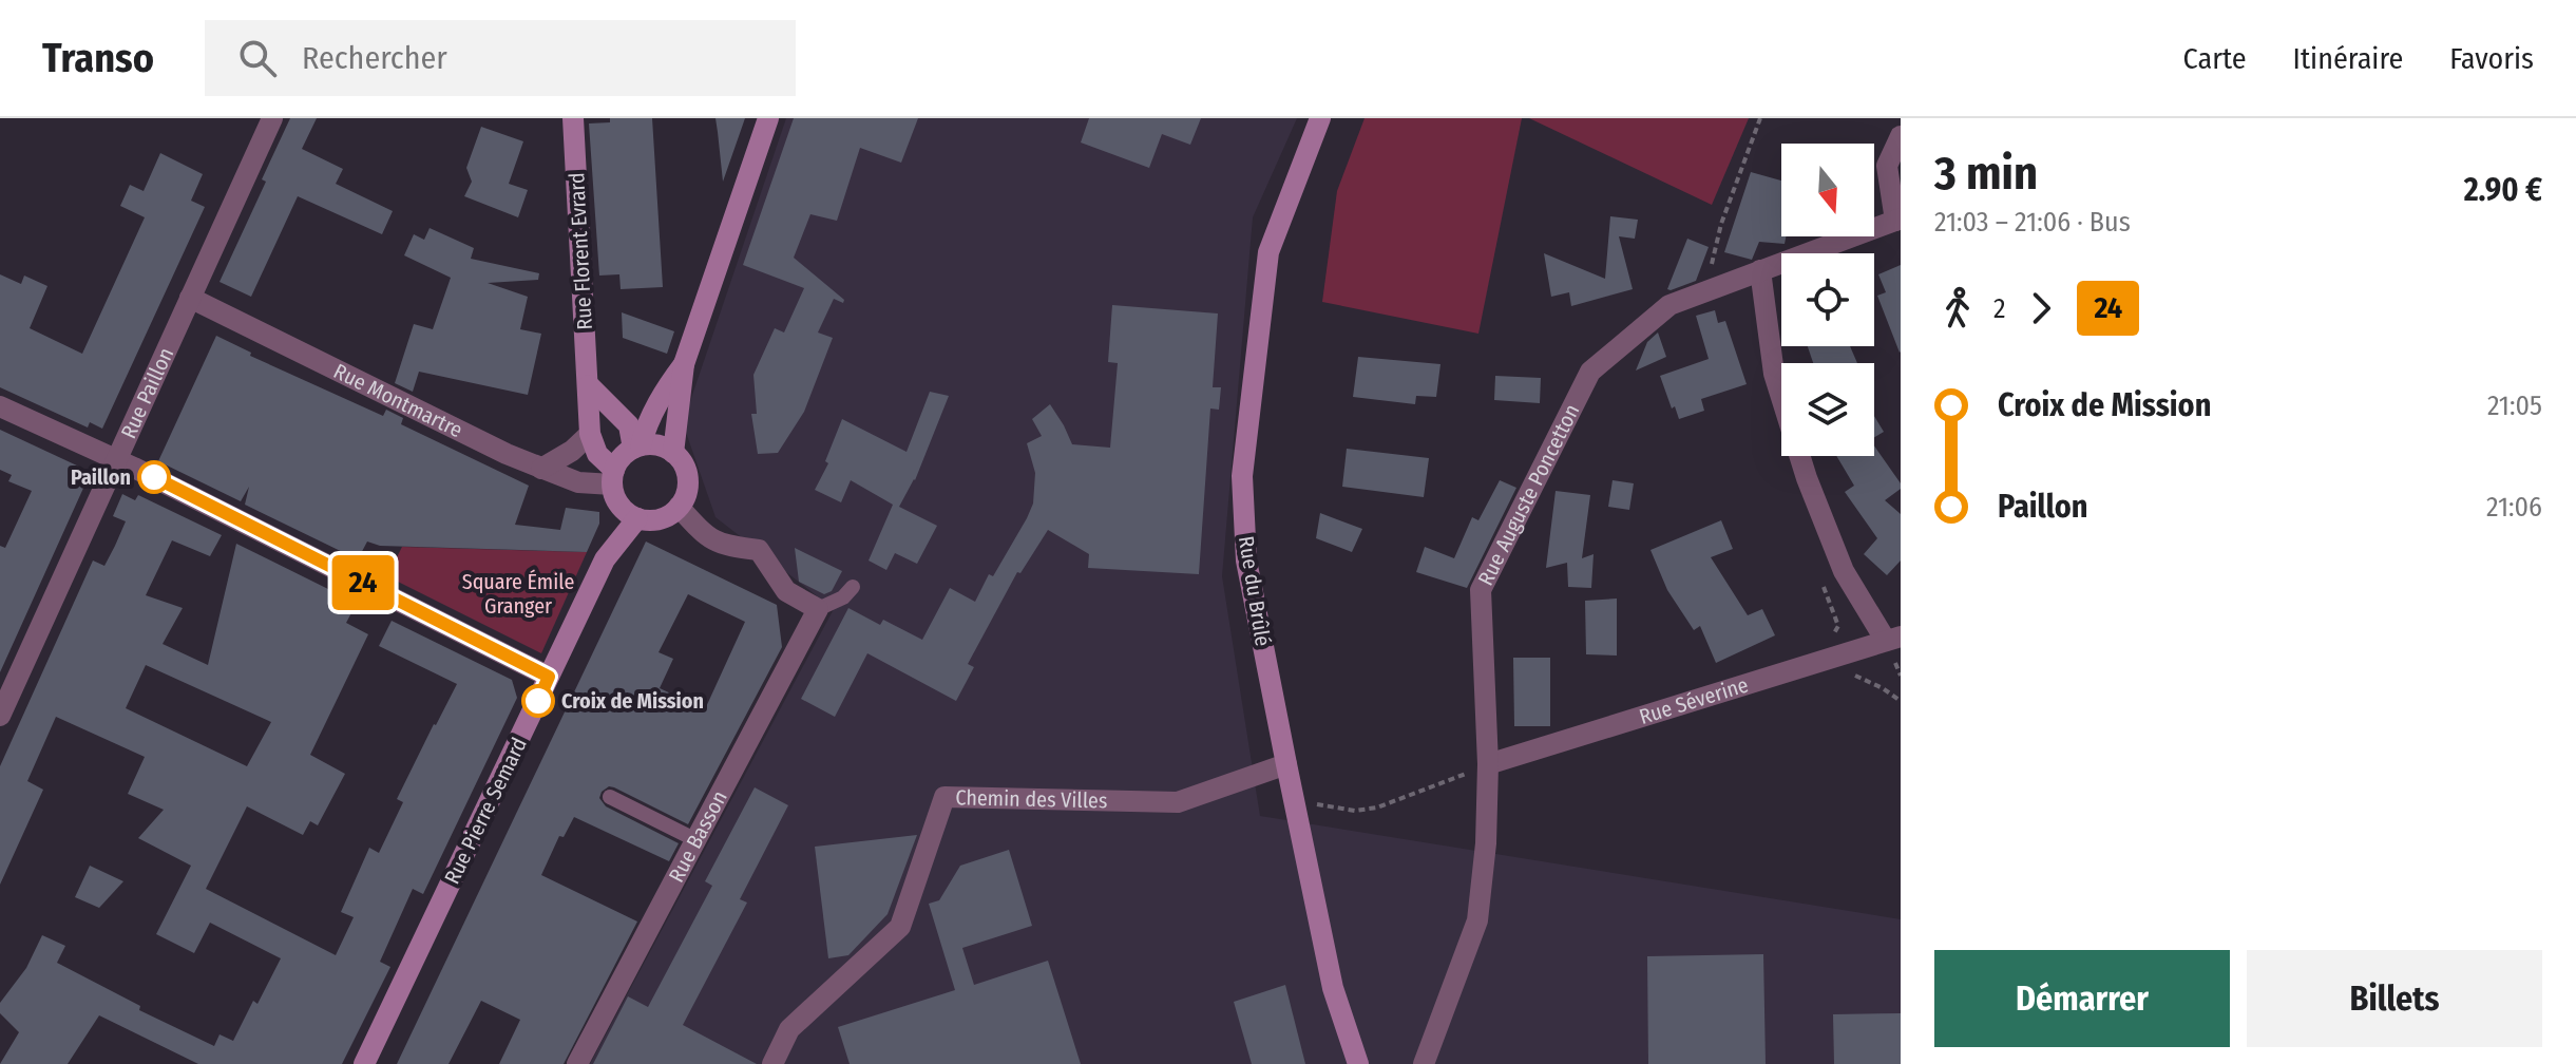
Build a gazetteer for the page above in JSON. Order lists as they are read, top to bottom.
{
  "streets": {
    "street": [
      "Rue Florent Evrard",
      "Rue Paillon",
      "Rue Montmartre",
      "Rue Auguste Poncetton",
      "Rue du Brûlé",
      "Rue Séverine",
      "Chemin des Villes",
      "Rue Pierre Semard",
      "Rue Basson"
    ]
  },
  "crossings": [
    ["Rue Paillon", "Rue Montmartre"],
    ["Rue Montmartre", "Rue Pierre Semard"],
    ["Rue Auguste Poncetton", "Rue Séverine"],
    ["Rue du Brûlé", "Chemin des Villes"]
  ],
  "parks": ["Square Émile Granger"],
  "places": ["Paillon", "Croix de Mission"],
  "lines": ["bus line 24"],
  "north": "bottom",
  "page": {
    "header": "Transo",
    "search": "Rechercher",
    "nav": ["Carte", "Itinéraire", "Favoris"],
    "on_map": "24",
    "heading": ["3 min", "21:03 – 21:06 · Bus", "2.90 €"],
    "legs": ["2", "24"],
    "list": [
      {
        "name": "Croix de Mission",
        "value": "21:05"
      },
      {
        "name": "Paillon",
        "value": "21:06"
      }
    ],
    "buttons": ["Démarrer", "Billets"]
  }
}
